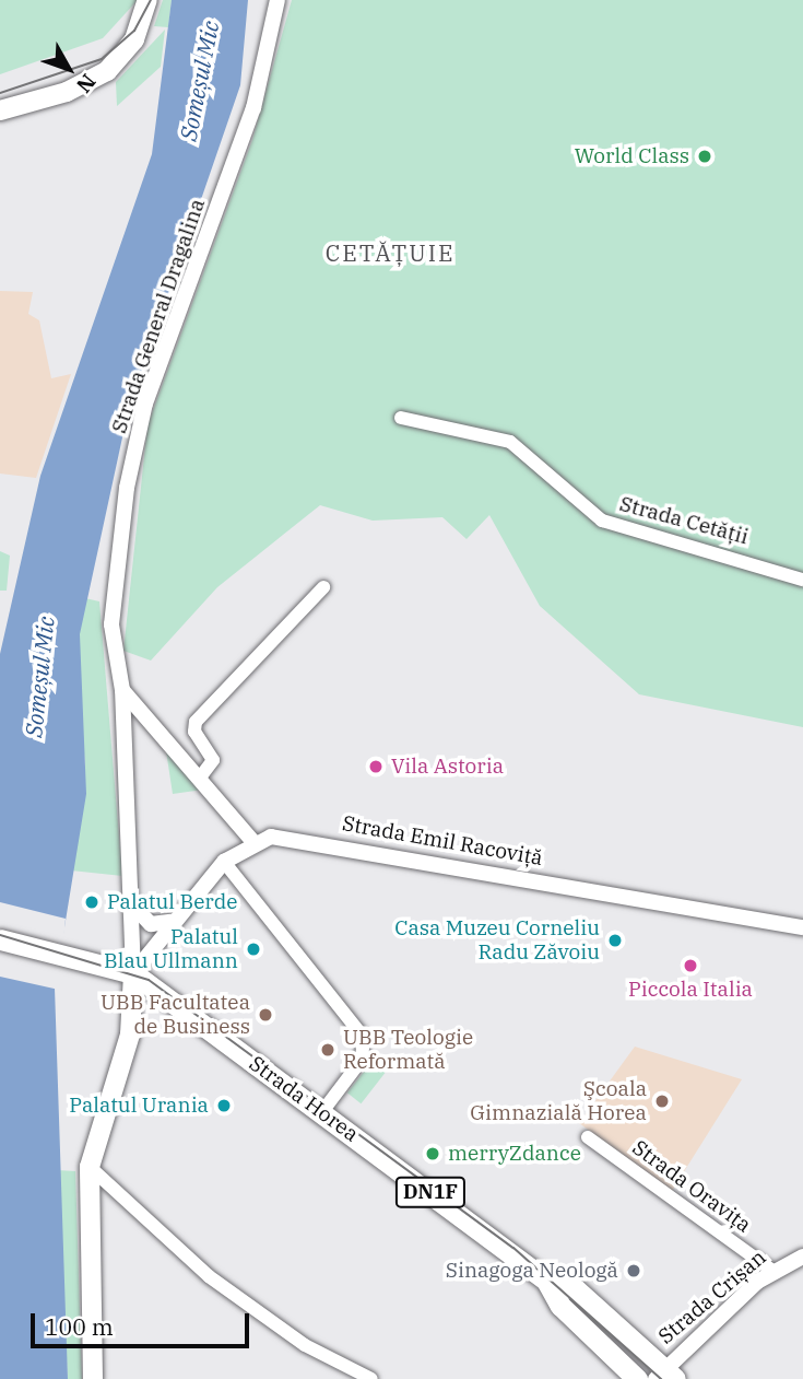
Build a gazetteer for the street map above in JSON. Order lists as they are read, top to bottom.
{
  "streets": {
    "main road": ["Strada Horea", "DN1F"],
    "street": [
      "Strada General Dragalina",
      "Strada Cetății",
      "Strada Emil Racoviță",
      "Strada Oravița",
      "Strada Crișan"
    ]
  },
  "crossings": [
    ["Strada General Dragalina", "Strada Horea"],
    ["Strada Horea", "Strada Crișan"],
    ["Strada Oravița", "Strada Crișan"]
  ],
  "districts": ["CETĂȚUIE"],
  "water": ["Someșul Mic"],
  "places": [
    "World Class",
    "Vila Astoria",
    "Palatul Berde",
    "Casa Muzeu Corneliu Radu Zăvoiu",
    "Palatul Blau Ullmann",
    "Piccola Italia",
    "UBB Facultatea de Business",
    "UBB Teologie Reformată",
    "Şcoala Gimnazială Horea",
    "Palatul Urania",
    "merryZdance",
    "Sinagoga Neologă"
  ],
  "scale_bar": "100 m",
  "north": "bottom right"
}
